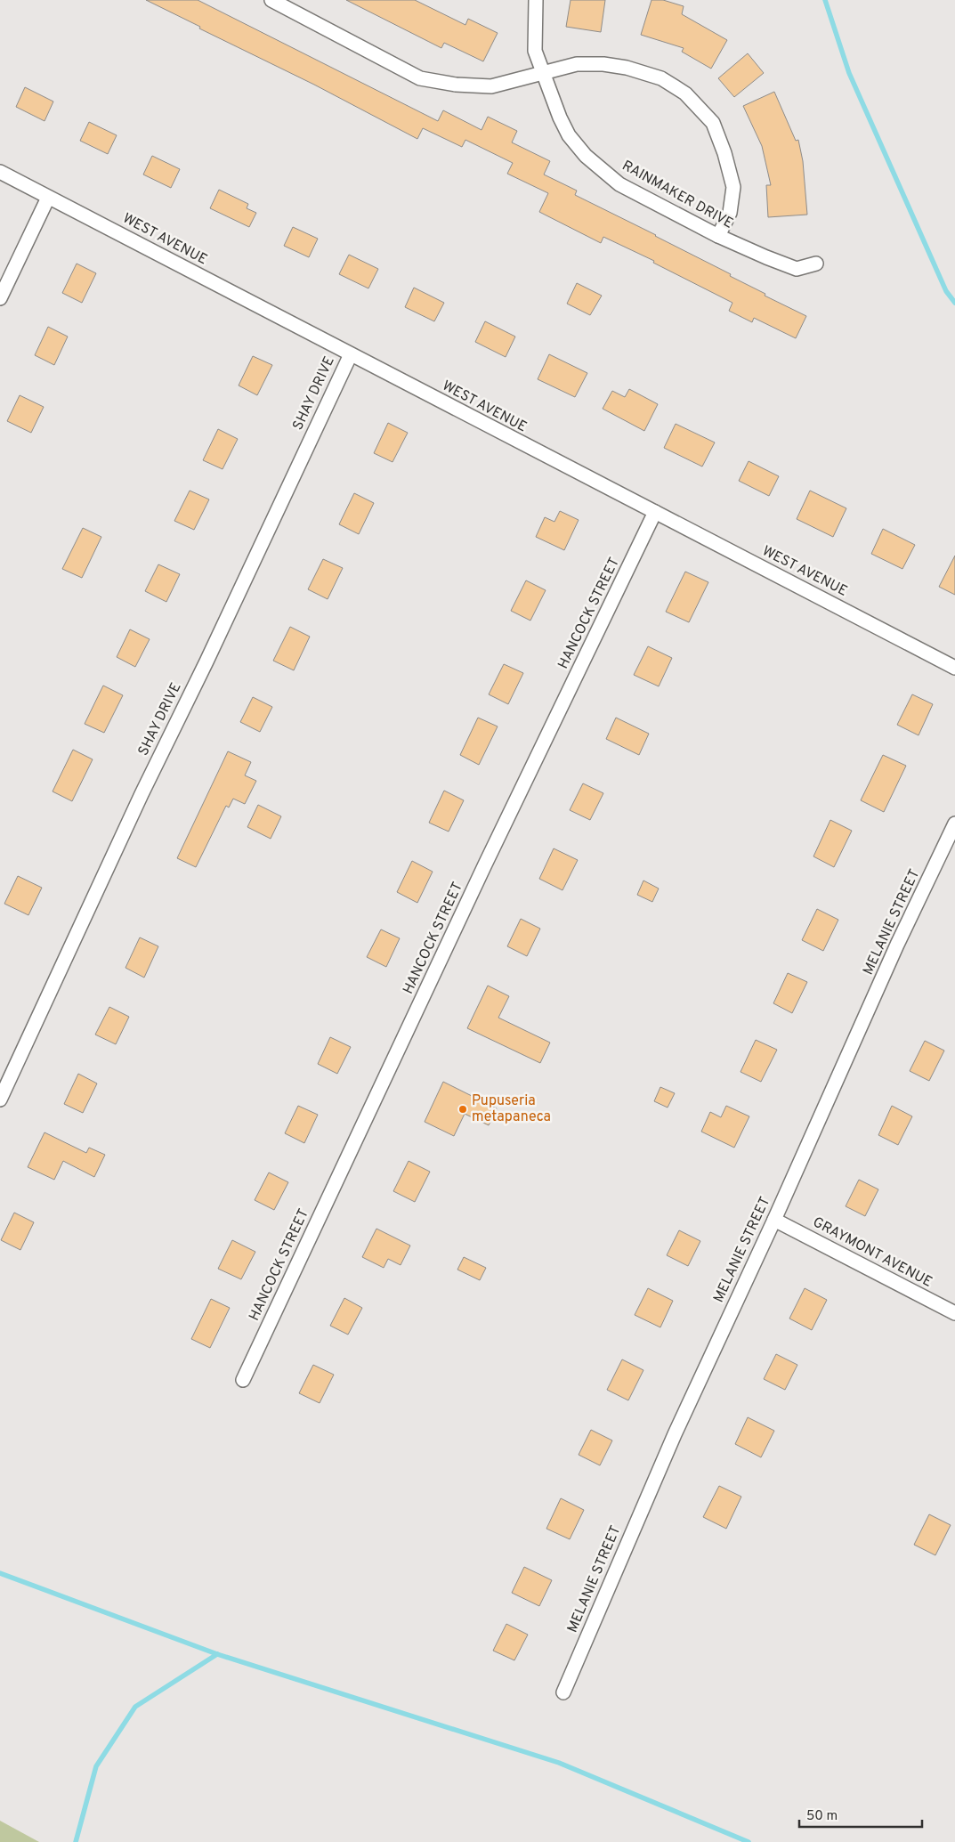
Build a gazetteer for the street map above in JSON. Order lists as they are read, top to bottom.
{
  "streets": {
    "street": [
      "RAINMAKER DRIVE",
      "WEST AVENUE",
      "SHAY DRIVE",
      "HANCOCK STREET",
      "MELANIE STREET",
      "GRAYMONT AVENUE"
    ]
  },
  "crossings": [
    ["WEST AVENUE", "SHAY DRIVE"],
    ["WEST AVENUE", "HANCOCK STREET"],
    ["MELANIE STREET", "GRAYMONT AVENUE"]
  ],
  "places": ["Pupuseria metapaneca"],
  "scale_bar": "50 m"
}
